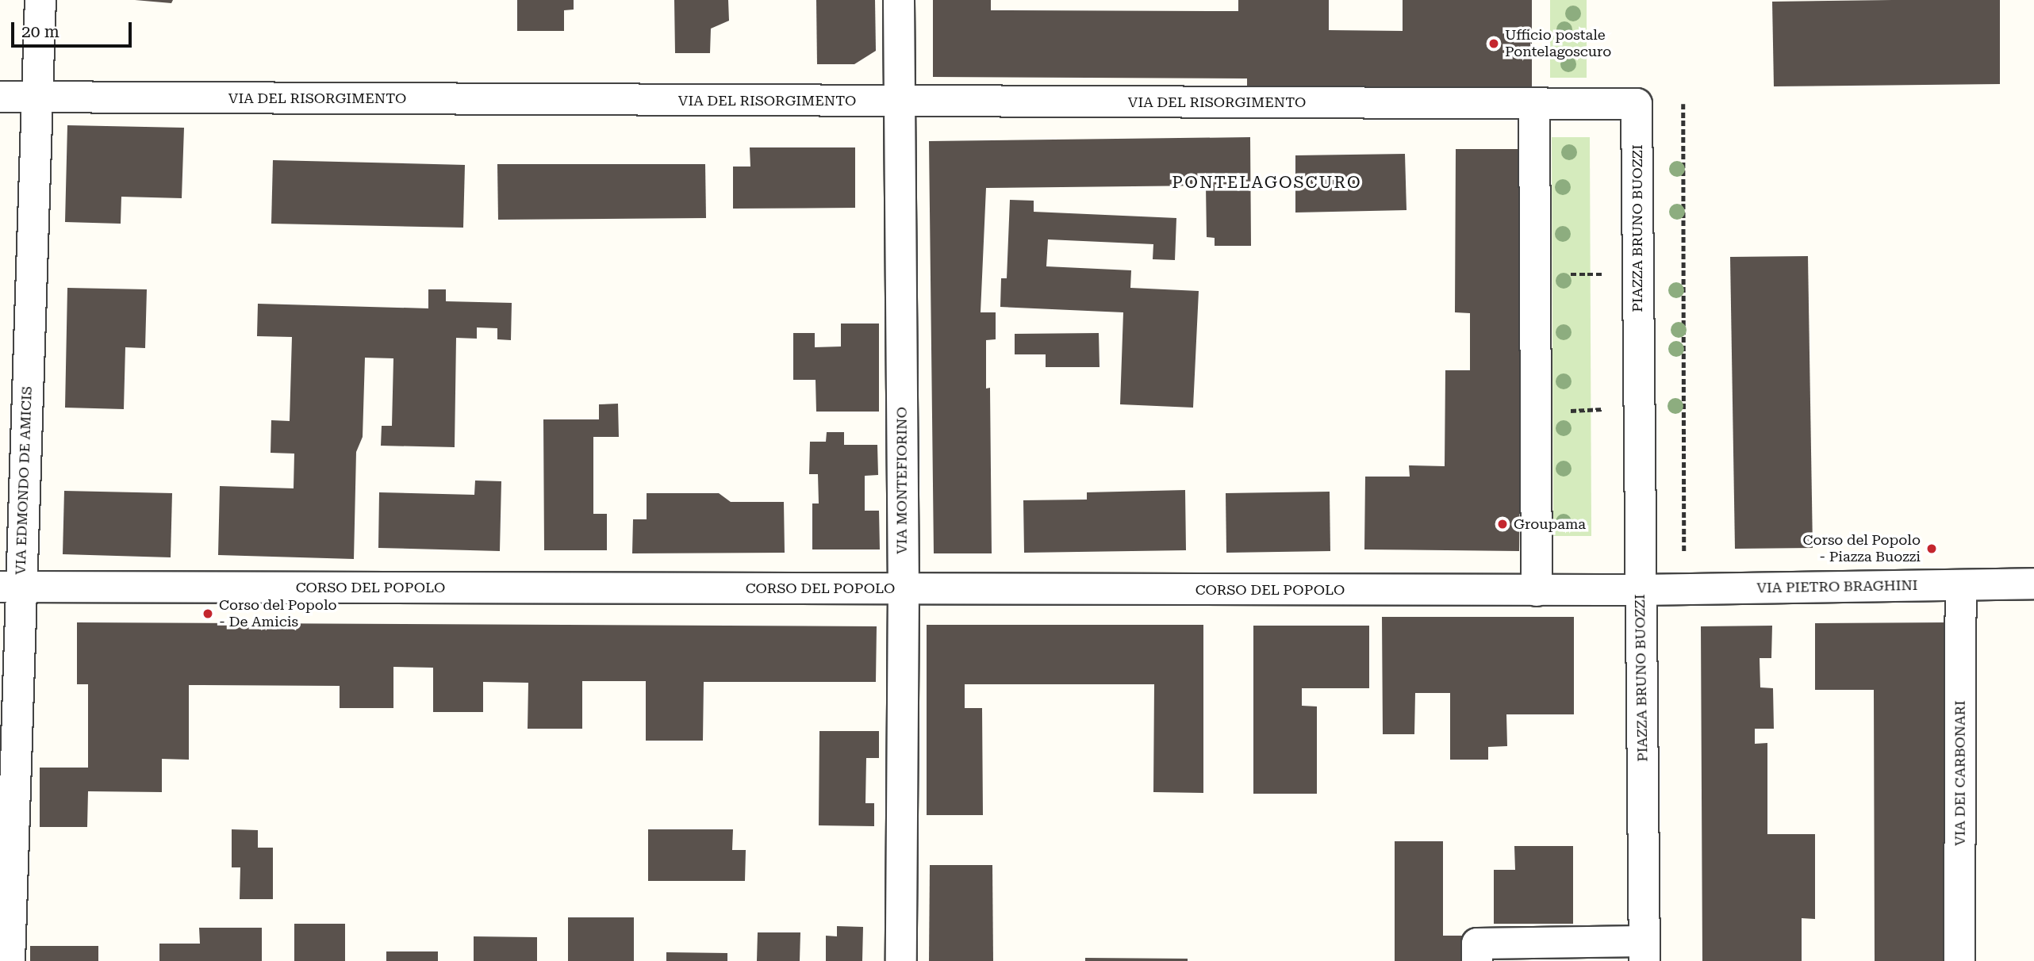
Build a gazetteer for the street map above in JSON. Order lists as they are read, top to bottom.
{
  "streets": {
    "street": [
      "VIA DEL RISORGIMENTO",
      "PIAZZA BRUNO BUOZZI",
      "VIA EDMONDO DE AMICIS",
      "VIA MONTEFIORINO",
      "VIA PIETRO BRAGHINI",
      "CORSO DEL POPOLO",
      "VIA DEI CARBONARI"
    ]
  },
  "crossings": [
    ["VIA DEL RISORGIMENTO", "PIAZZA BRUNO BUOZZI"],
    ["VIA DEL RISORGIMENTO", "VIA EDMONDO DE AMICIS"],
    ["VIA DEL RISORGIMENTO", "VIA MONTEFIORINO"],
    ["PIAZZA BRUNO BUOZZI", "VIA PIETRO BRAGHINI"],
    ["PIAZZA BRUNO BUOZZI", "CORSO DEL POPOLO"],
    ["VIA EDMONDO DE AMICIS", "CORSO DEL POPOLO"],
    ["VIA MONTEFIORINO", "CORSO DEL POPOLO"],
    ["VIA PIETRO BRAGHINI", "CORSO DEL POPOLO"],
    ["VIA PIETRO BRAGHINI", "VIA DEI CARBONARI"]
  ],
  "districts": ["PONTELAGOSCURO"],
  "places": [
    "Ufficio postale Pontelagoscuro",
    "Groupama",
    "Corso del Popolo - Piazza Buozzi",
    "Corso del Popolo - De Amicis"
  ],
  "scale_bar": "20 m"
}
